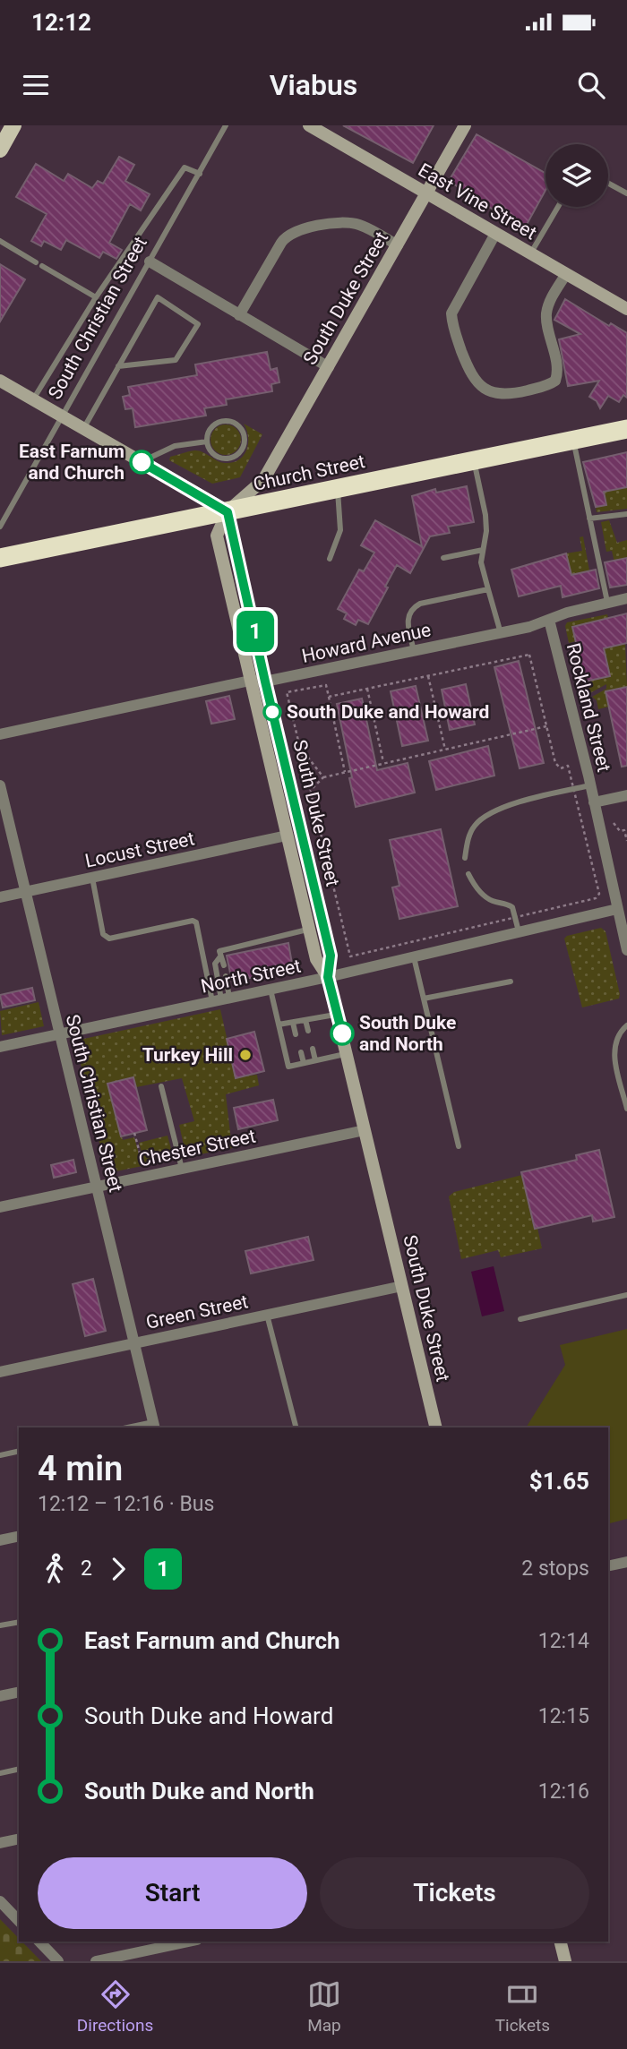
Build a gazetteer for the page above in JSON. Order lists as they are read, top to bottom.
{
  "streets": {
    "highway": ["Church Street"],
    "main road": ["East Vine Street", "South Duke Street"],
    "street": [
      "South Christian Street",
      "Howard Avenue",
      "Rockland Street",
      "Locust Street",
      "North Street",
      "Chester Street",
      "Green Street"
    ]
  },
  "crossings": [
    ["East Vine Street", "South Duke Street"],
    ["South Duke Street", "Church Street"],
    ["South Duke Street", "Howard Avenue"],
    ["South Duke Street", "Locust Street"],
    ["South Duke Street", "North Street"],
    ["South Duke Street", "Chester Street"],
    ["South Duke Street", "Green Street"],
    ["South Christian Street", "Locust Street"],
    ["South Christian Street", "North Street"],
    ["South Christian Street", "Chester Street"],
    ["South Christian Street", "Green Street"],
    ["Howard Avenue", "Rockland Street"],
    ["Rockland Street", "North Street"]
  ],
  "places": [
    "East Farnum and Church",
    "South Duke and Howard",
    "South Duke and North",
    "Turkey Hill"
  ],
  "lines": ["bus line 1"],
  "page": {
    "status": "12:12",
    "header": "Viabus",
    "on_map": "1",
    "heading": ["4 min", "12:12 – 12:16 · Bus", "$1.65"],
    "legs": ["2", "1", "2 stops"],
    "list": [
      {
        "name": "East Farnum and Church",
        "value": "12:14"
      },
      {
        "name": "South Duke and Howard",
        "value": "12:15"
      },
      {
        "name": "South Duke and North",
        "value": "12:16"
      }
    ],
    "buttons": ["Start", "Tickets"],
    "tabs": ["Directions", "Map", "Tickets"]
  }
}
